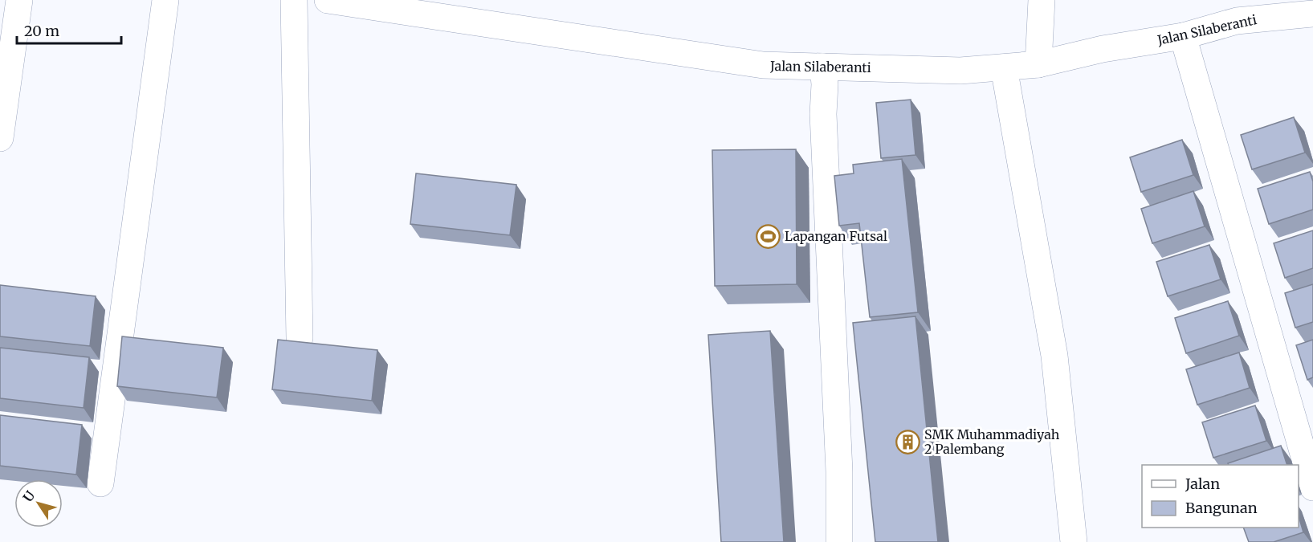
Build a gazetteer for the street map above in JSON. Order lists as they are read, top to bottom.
{
  "streets": {
    "street": ["Jalan Silaberanti"]
  },
  "places": {
    "sports": ["Lapangan Futsal"],
    "building": ["SMK Muhammadiyah 2 Palembang"]
  },
  "legend": ["Jalan", "Bangunan"],
  "scale_bar": "20 m",
  "north": "top left"
}
